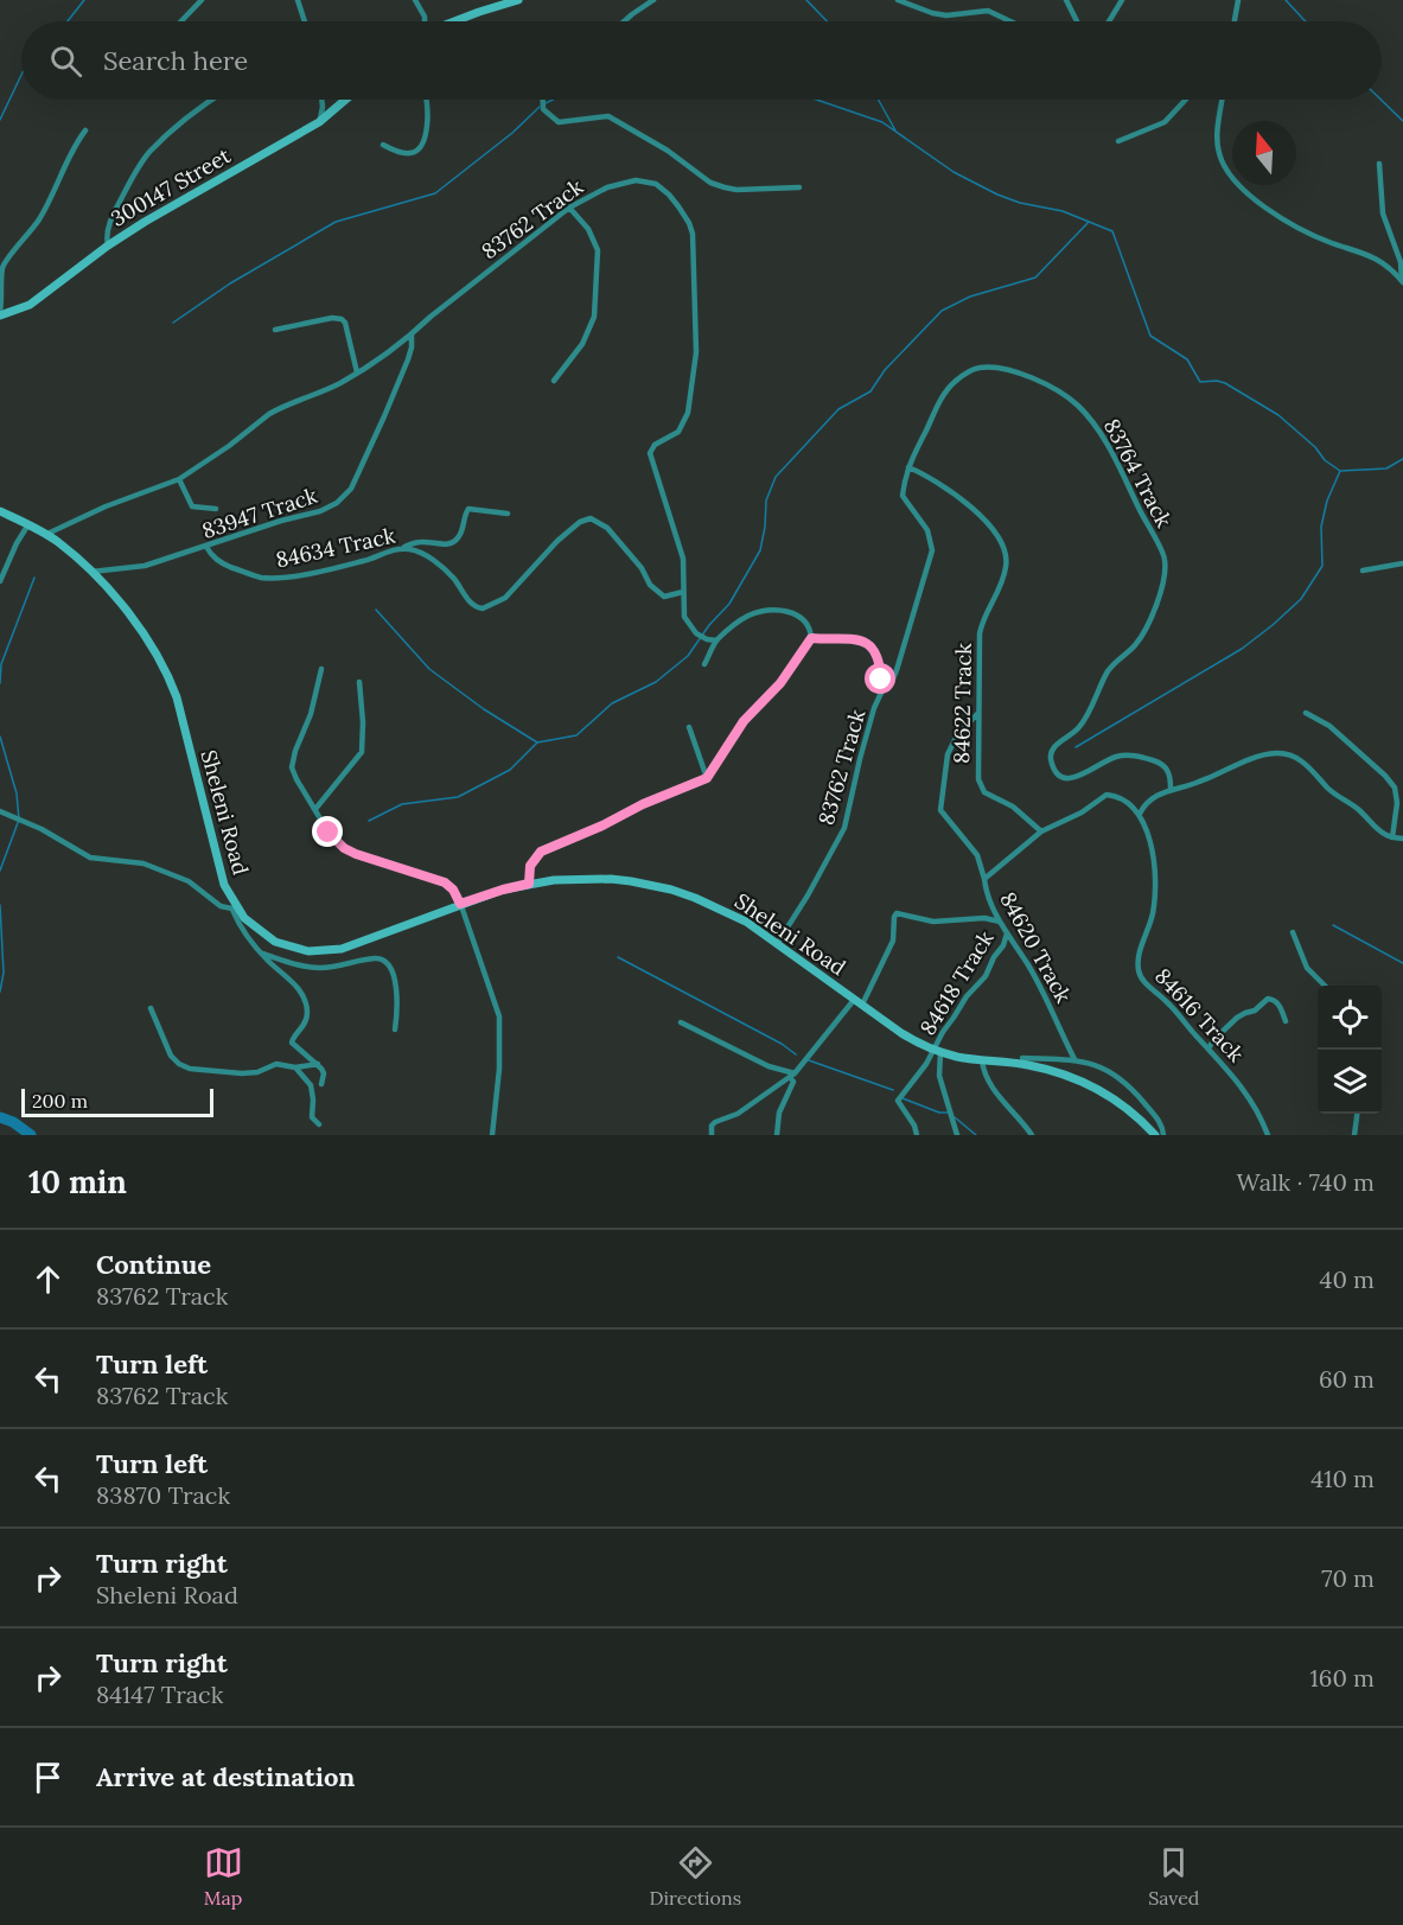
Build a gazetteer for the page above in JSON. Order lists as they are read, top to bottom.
{
  "streets": {
    "street": [
      "300147 Street",
      "83762 Track",
      "83764 Track",
      "83947 Track",
      "84634 Track",
      "84622 Track",
      "Sheleni Road",
      "84620 Track",
      "84618 Track",
      "84616 Track"
    ]
  },
  "crossings": [
    ["83762 Track", "83764 Track"],
    ["83762 Track", "83947 Track"],
    ["83762 Track", "84634 Track"],
    ["83762 Track", "Sheleni Road"],
    ["83764 Track", "84622 Track"],
    ["83947 Track", "84634 Track"],
    ["83947 Track", "Sheleni Road"],
    ["84622 Track", "84620 Track"],
    ["Sheleni Road", "84618 Track"],
    ["84620 Track", "84618 Track"],
    ["84620 Track", "84616 Track"]
  ],
  "scale_bar": "200 m",
  "north": "top",
  "page": {
    "search": "Search here",
    "scale": "200 m",
    "heading": ["10 min", "Walk · 740 m"],
    "list": [
      ["Continue", "83762 Track", "40 m"],
      ["Turn left", "83762 Track", "60 m"],
      ["Turn left", "83870 Track", "410 m"],
      ["Turn right", "Sheleni Road", "70 m"],
      ["Turn right", "84147 Track", "160 m"],
      "Arrive at destination"
    ],
    "nav": ["Map", "Directions", "Saved"]
  }
}
